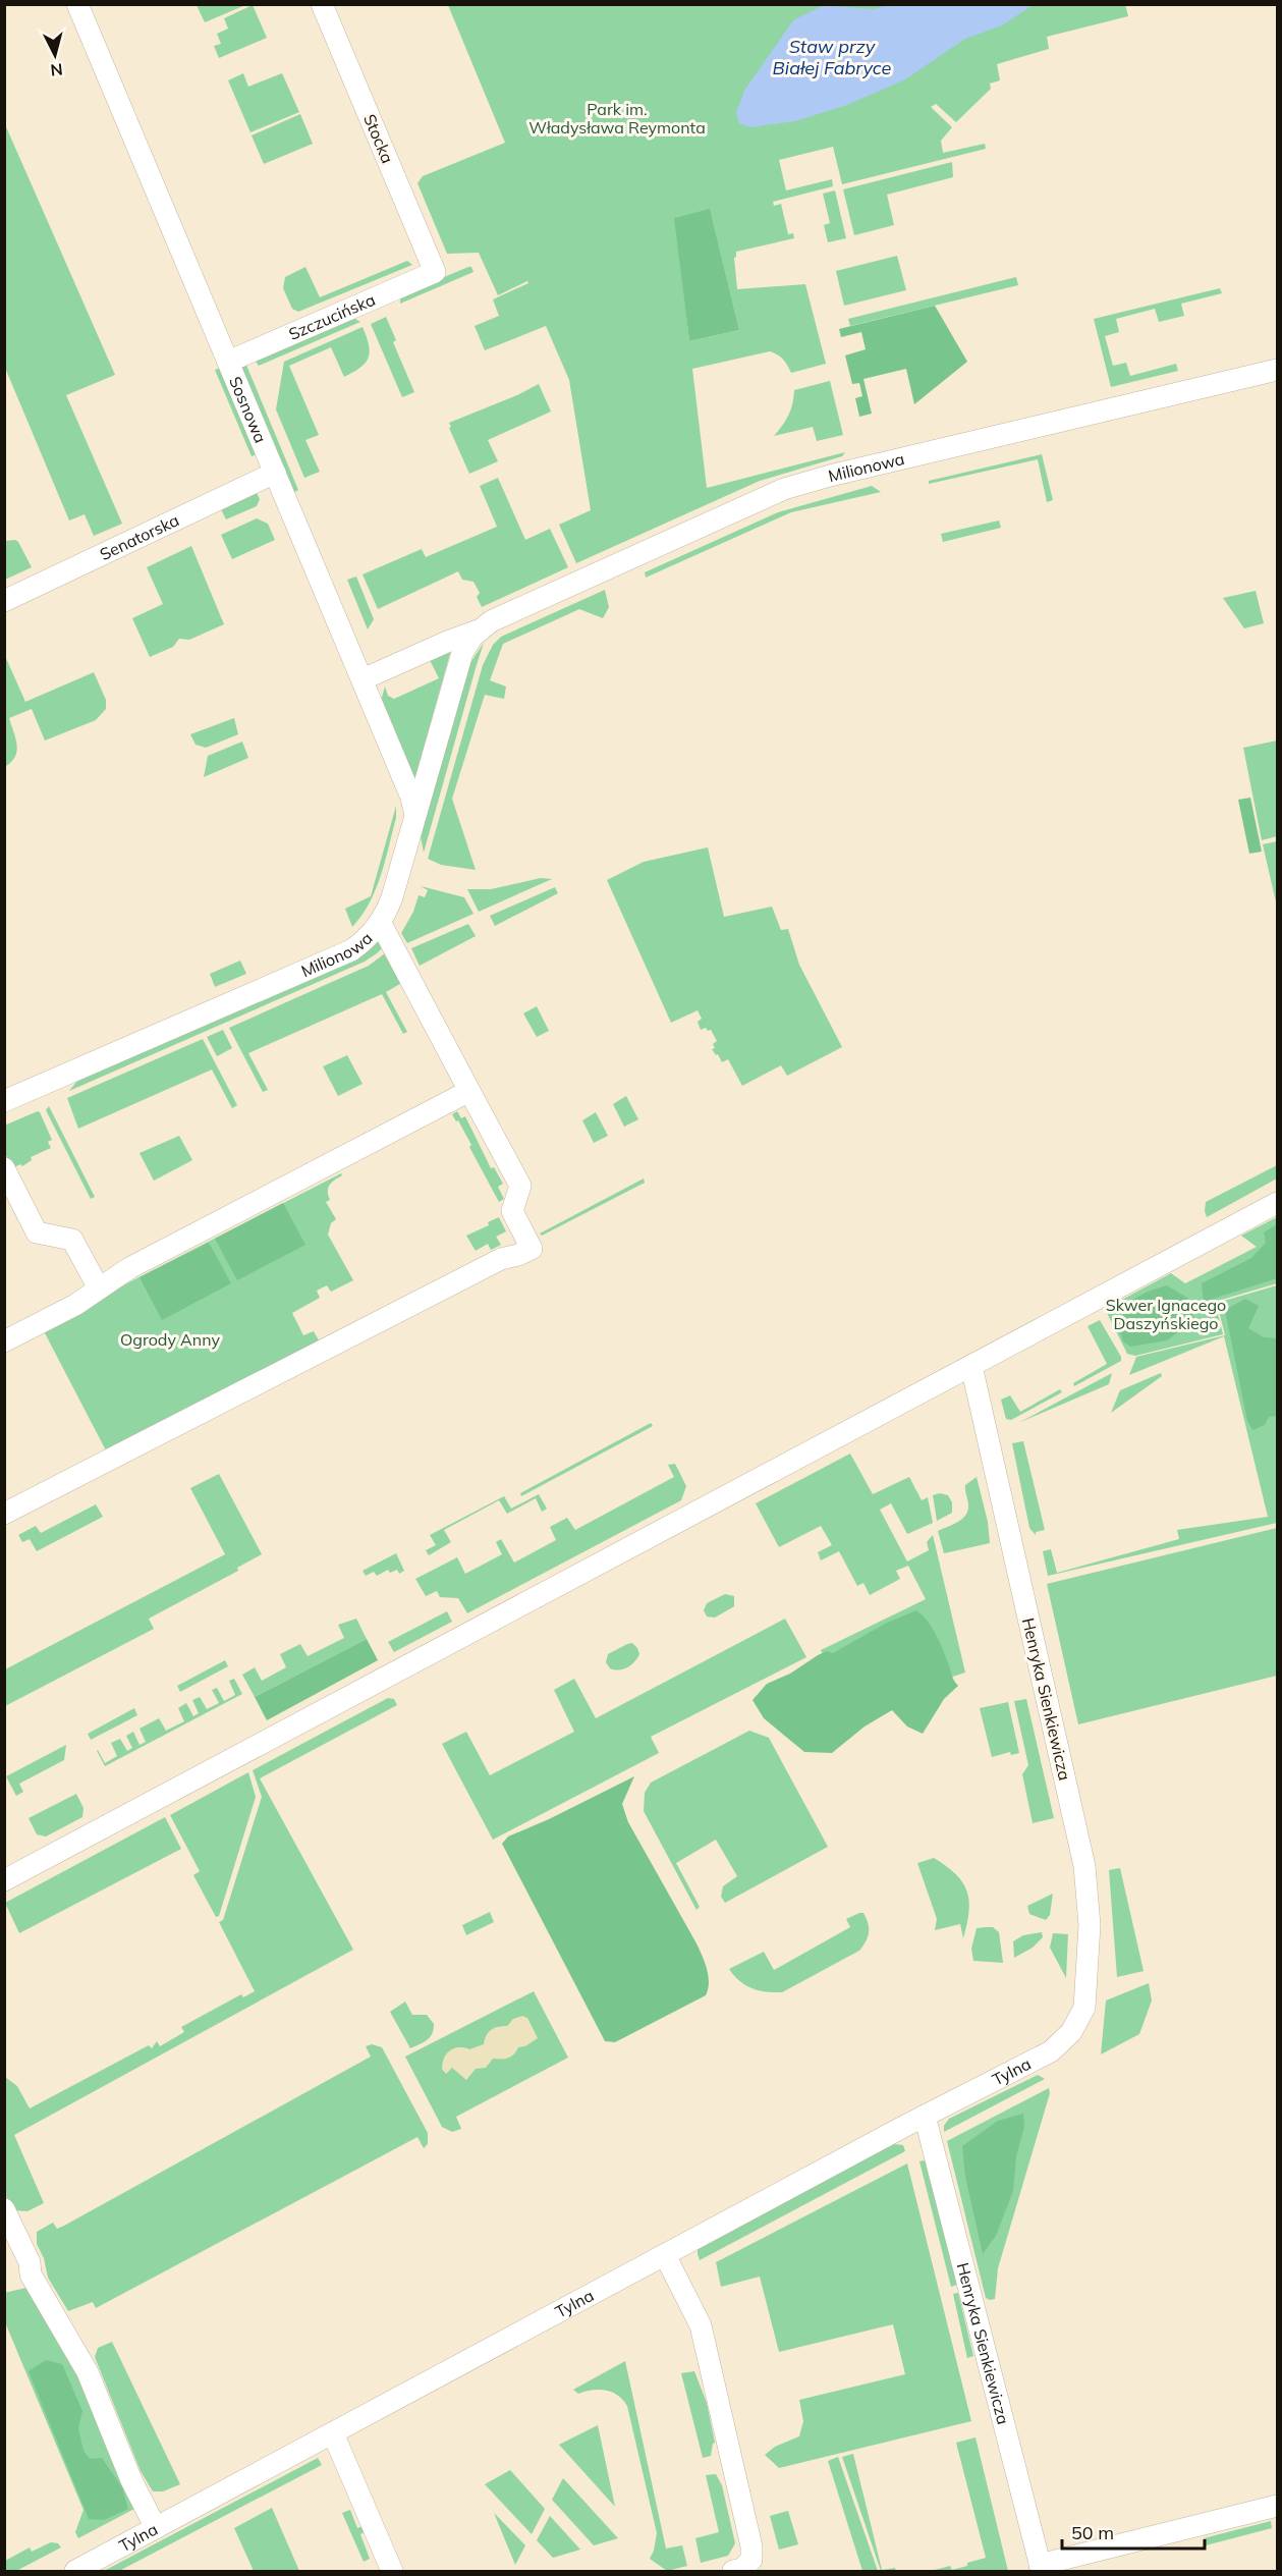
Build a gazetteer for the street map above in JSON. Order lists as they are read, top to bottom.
{
  "streets": {
    "street": [
      "Stocka",
      "Szczucińska",
      "Sosnowa",
      "Milionowa",
      "Senatorska",
      "Henryka Sienkiewicza",
      "Tylna"
    ]
  },
  "crossings": [
    ["Stocka", "Szczucińska"],
    ["Szczucińska", "Sosnowa"],
    ["Sosnowa", "Milionowa"],
    ["Sosnowa", "Senatorska"],
    ["Henryka Sienkiewicza", "Tylna"]
  ],
  "water": ["Staw przy Białej Fabryce"],
  "parks": ["Park im. Władysława Reymonta", "Skwer Ignacego Daszyńskiego", "Ogrody Anny"],
  "scale_bar": "50 m",
  "north": "bottom"
}
